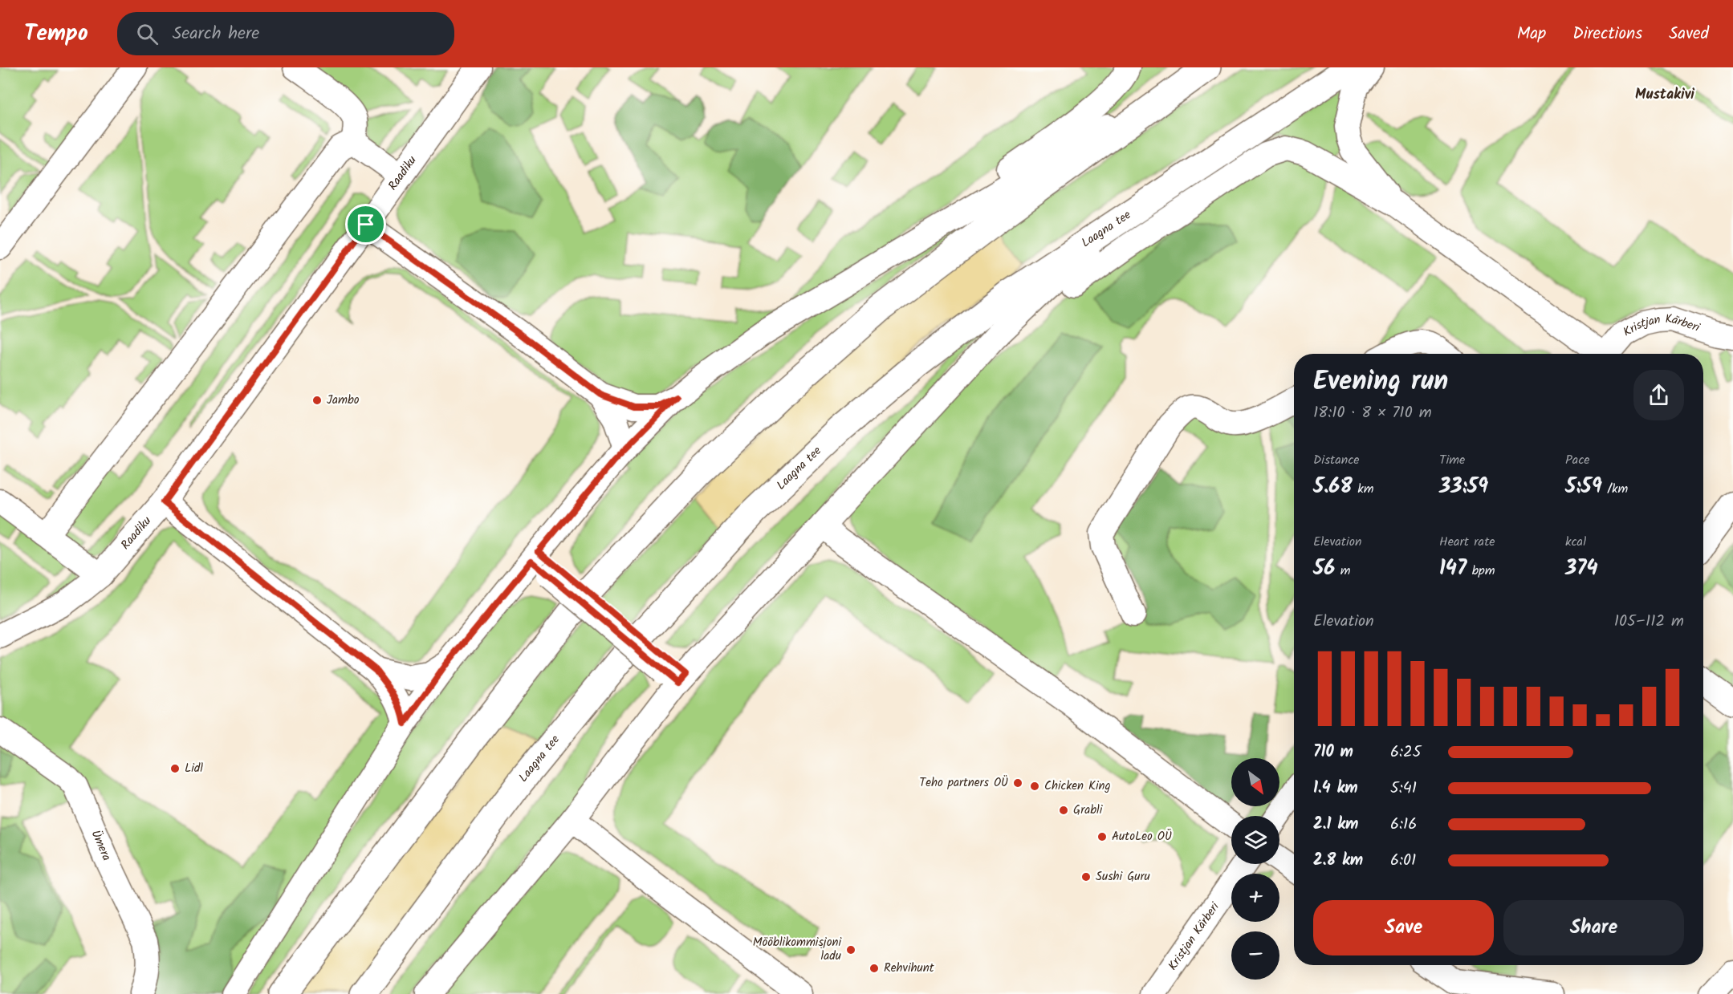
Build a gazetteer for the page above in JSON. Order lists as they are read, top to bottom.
{
  "streets": {
    "main road": ["Laagna tee"],
    "street": ["Raadiku", "Kristjan Kärberi", "Ümera"]
  },
  "districts": ["Mustakivi"],
  "places": [
    "Jambo",
    "Lidl",
    "Teho partners OÜ",
    "Chicken King",
    "Grabli",
    "AutoLeo OÜ",
    "Sushi Guru",
    "Mööblikommisjoni ladu",
    "Rehvihunt"
  ],
  "north": "bottom right",
  "page": {
    "header": "Tempo",
    "search": "Search here",
    "nav": ["Map", "Directions", "Saved"],
    "heading": ["Evening run", "18:10 · 8 × 710 m"],
    "stats": [
      ["Distance", "5.68 km"],
      ["Time", "33:59"],
      ["Pace", "5:59 /km"],
      ["Elevation", "56 m"],
      ["Heart rate", "147 bpm"],
      ["kcal", "374"]
    ],
    "chart": ["Elevation", "105–112 m"],
    "list": [
      {
        "name": "710 m",
        "note": "6:25"
      },
      {
        "name": "1.4 km",
        "note": "5:41"
      },
      {
        "name": "2.1 km",
        "note": "6:16"
      },
      {
        "name": "2.8 km",
        "note": "6:01"
      }
    ],
    "map_buttons": ["+", "−"],
    "buttons": ["Save", "Share"]
  }
}
